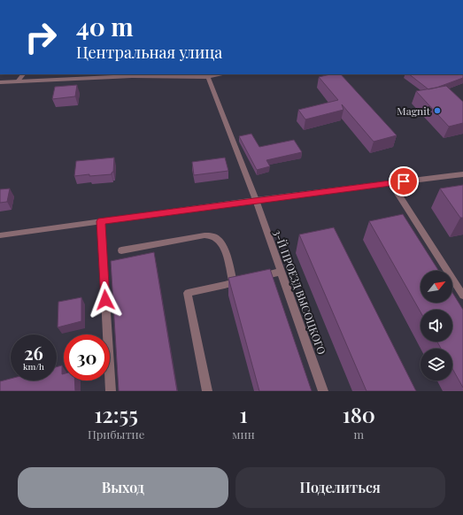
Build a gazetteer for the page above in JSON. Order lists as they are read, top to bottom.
{
  "streets": {
    "street": ["3-Й ПРОЕЗД ВЫСОЦКОГО"]
  },
  "places": ["Magnit"],
  "north": "top right",
  "page": {
    "turn": ["40 m", "Центральная улица"],
    "speed": "26 km/h",
    "limit": "30",
    "eta": [
      "12:55",
      "Прибытие",
      "1",
      "мин",
      "180",
      "m"
    ],
    "buttons": ["Выход", "Поделиться"]
  }
}
